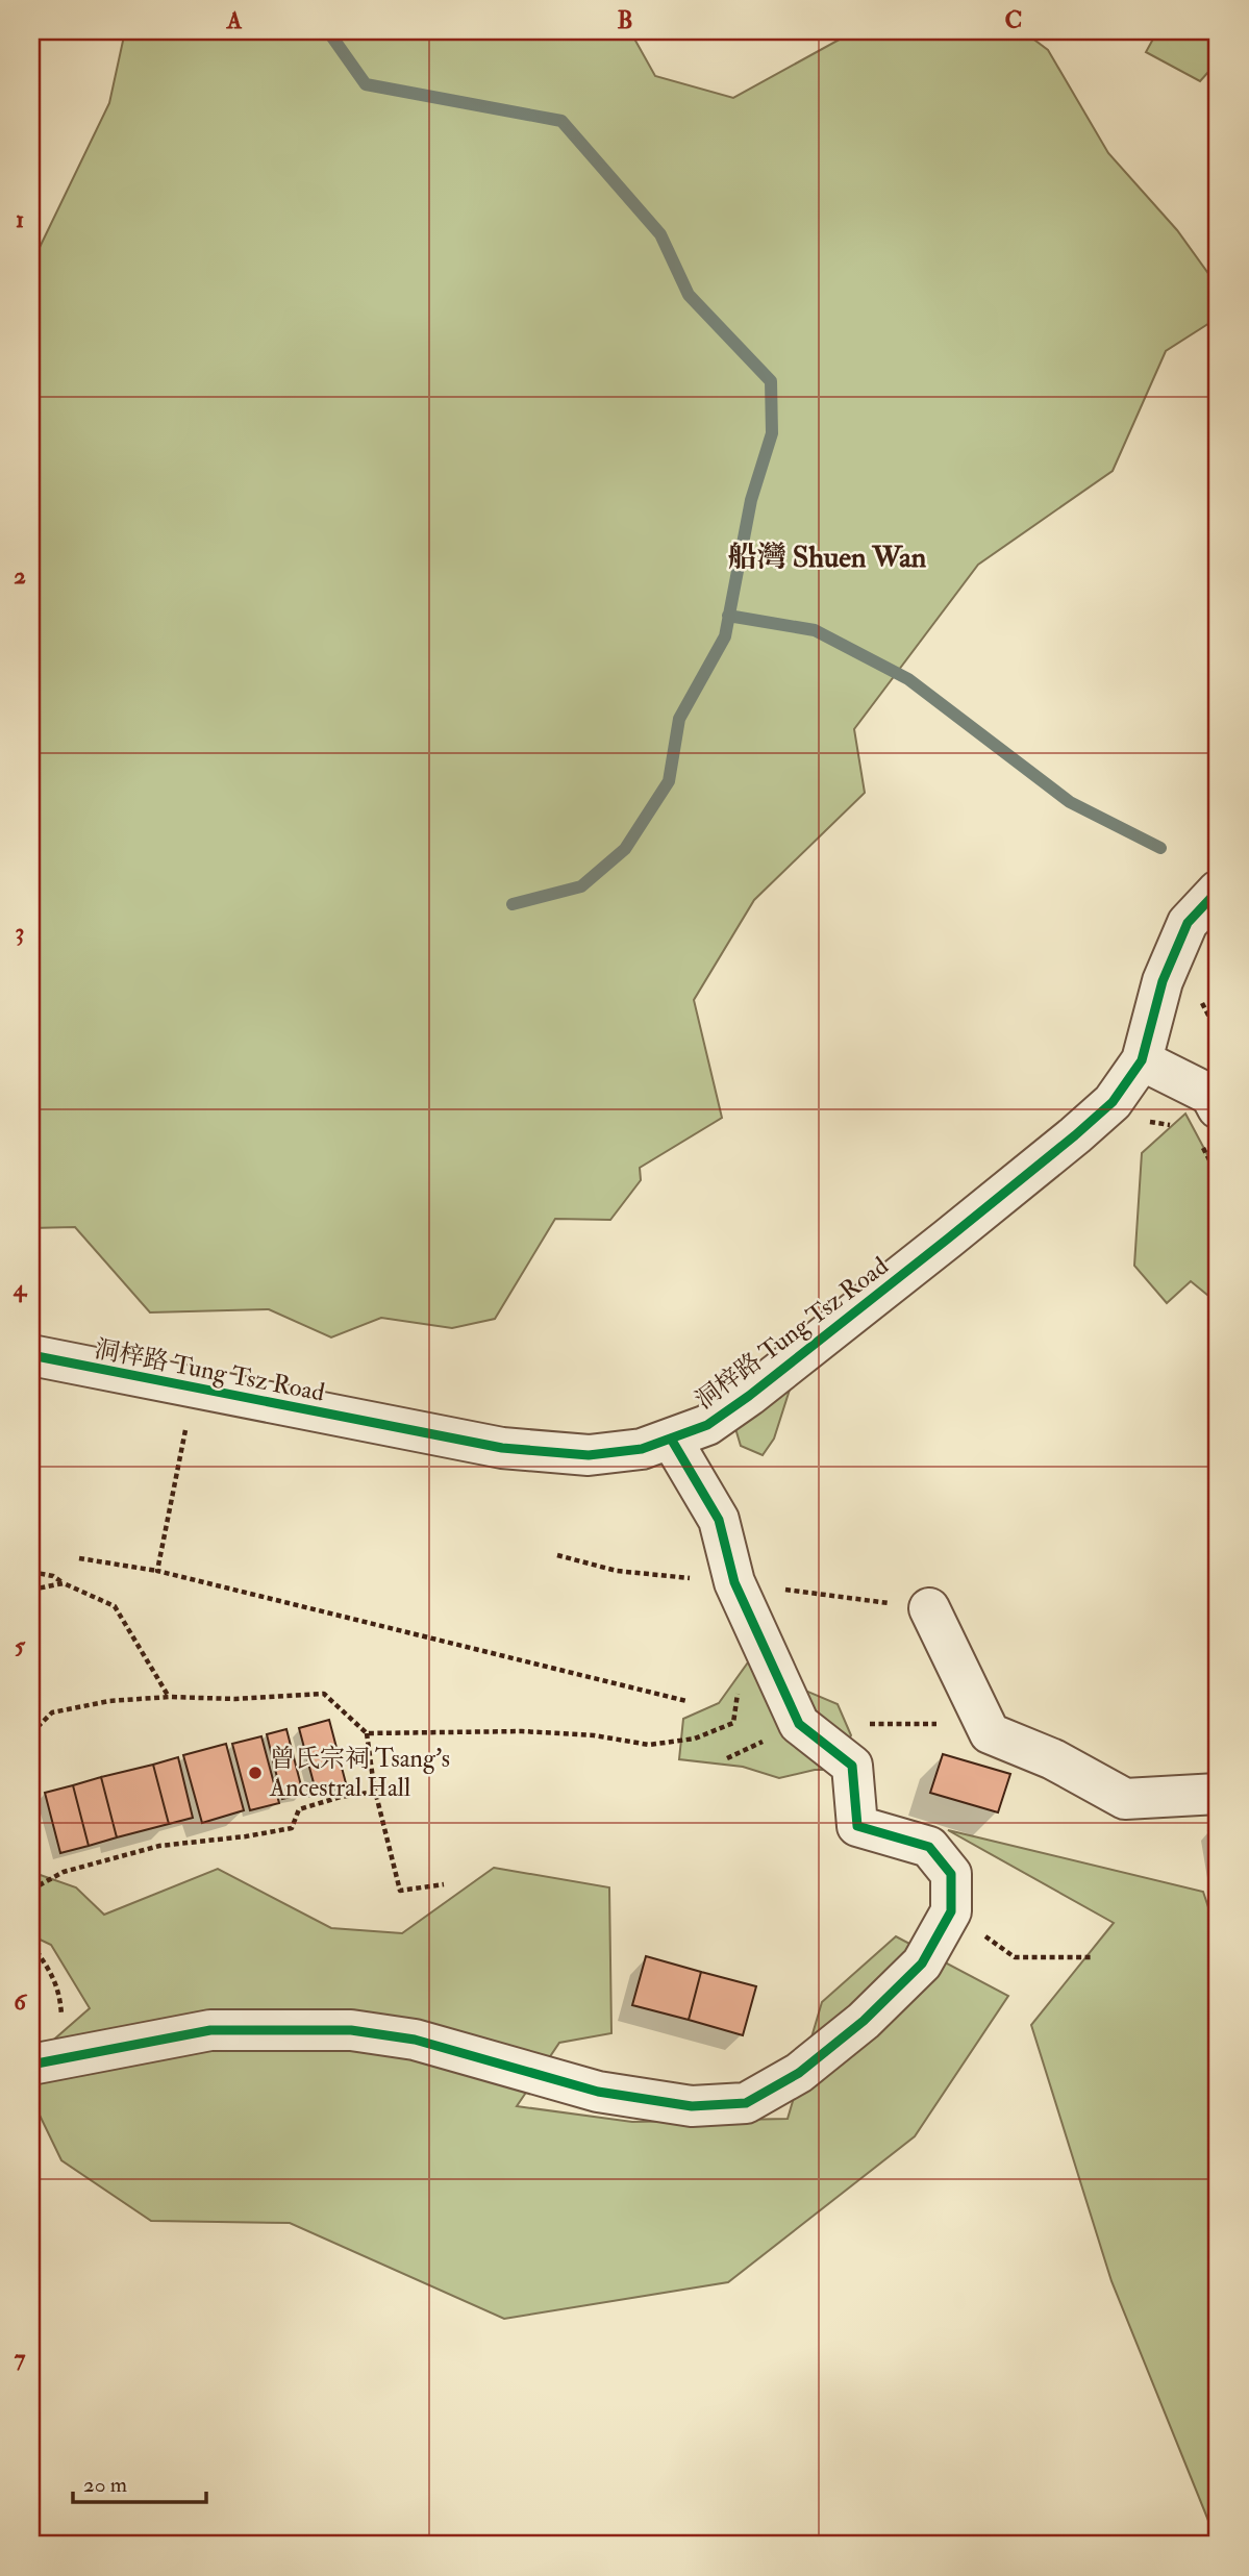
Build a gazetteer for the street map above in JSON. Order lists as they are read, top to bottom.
{
  "streets": {
    "street": ["洞梓路 Tung Tsz Road"]
  },
  "districts": ["船灣 Shuen Wan"],
  "places": ["曾氏宗祠 Tsang's Ancestral Hall"],
  "scale_bar": "20 m",
  "grid": {
    "columns": ["A", "B", "C"],
    "rows": [
      "1",
      "2",
      "3",
      "4",
      "5",
      "6",
      "7"
    ]
  }
}
